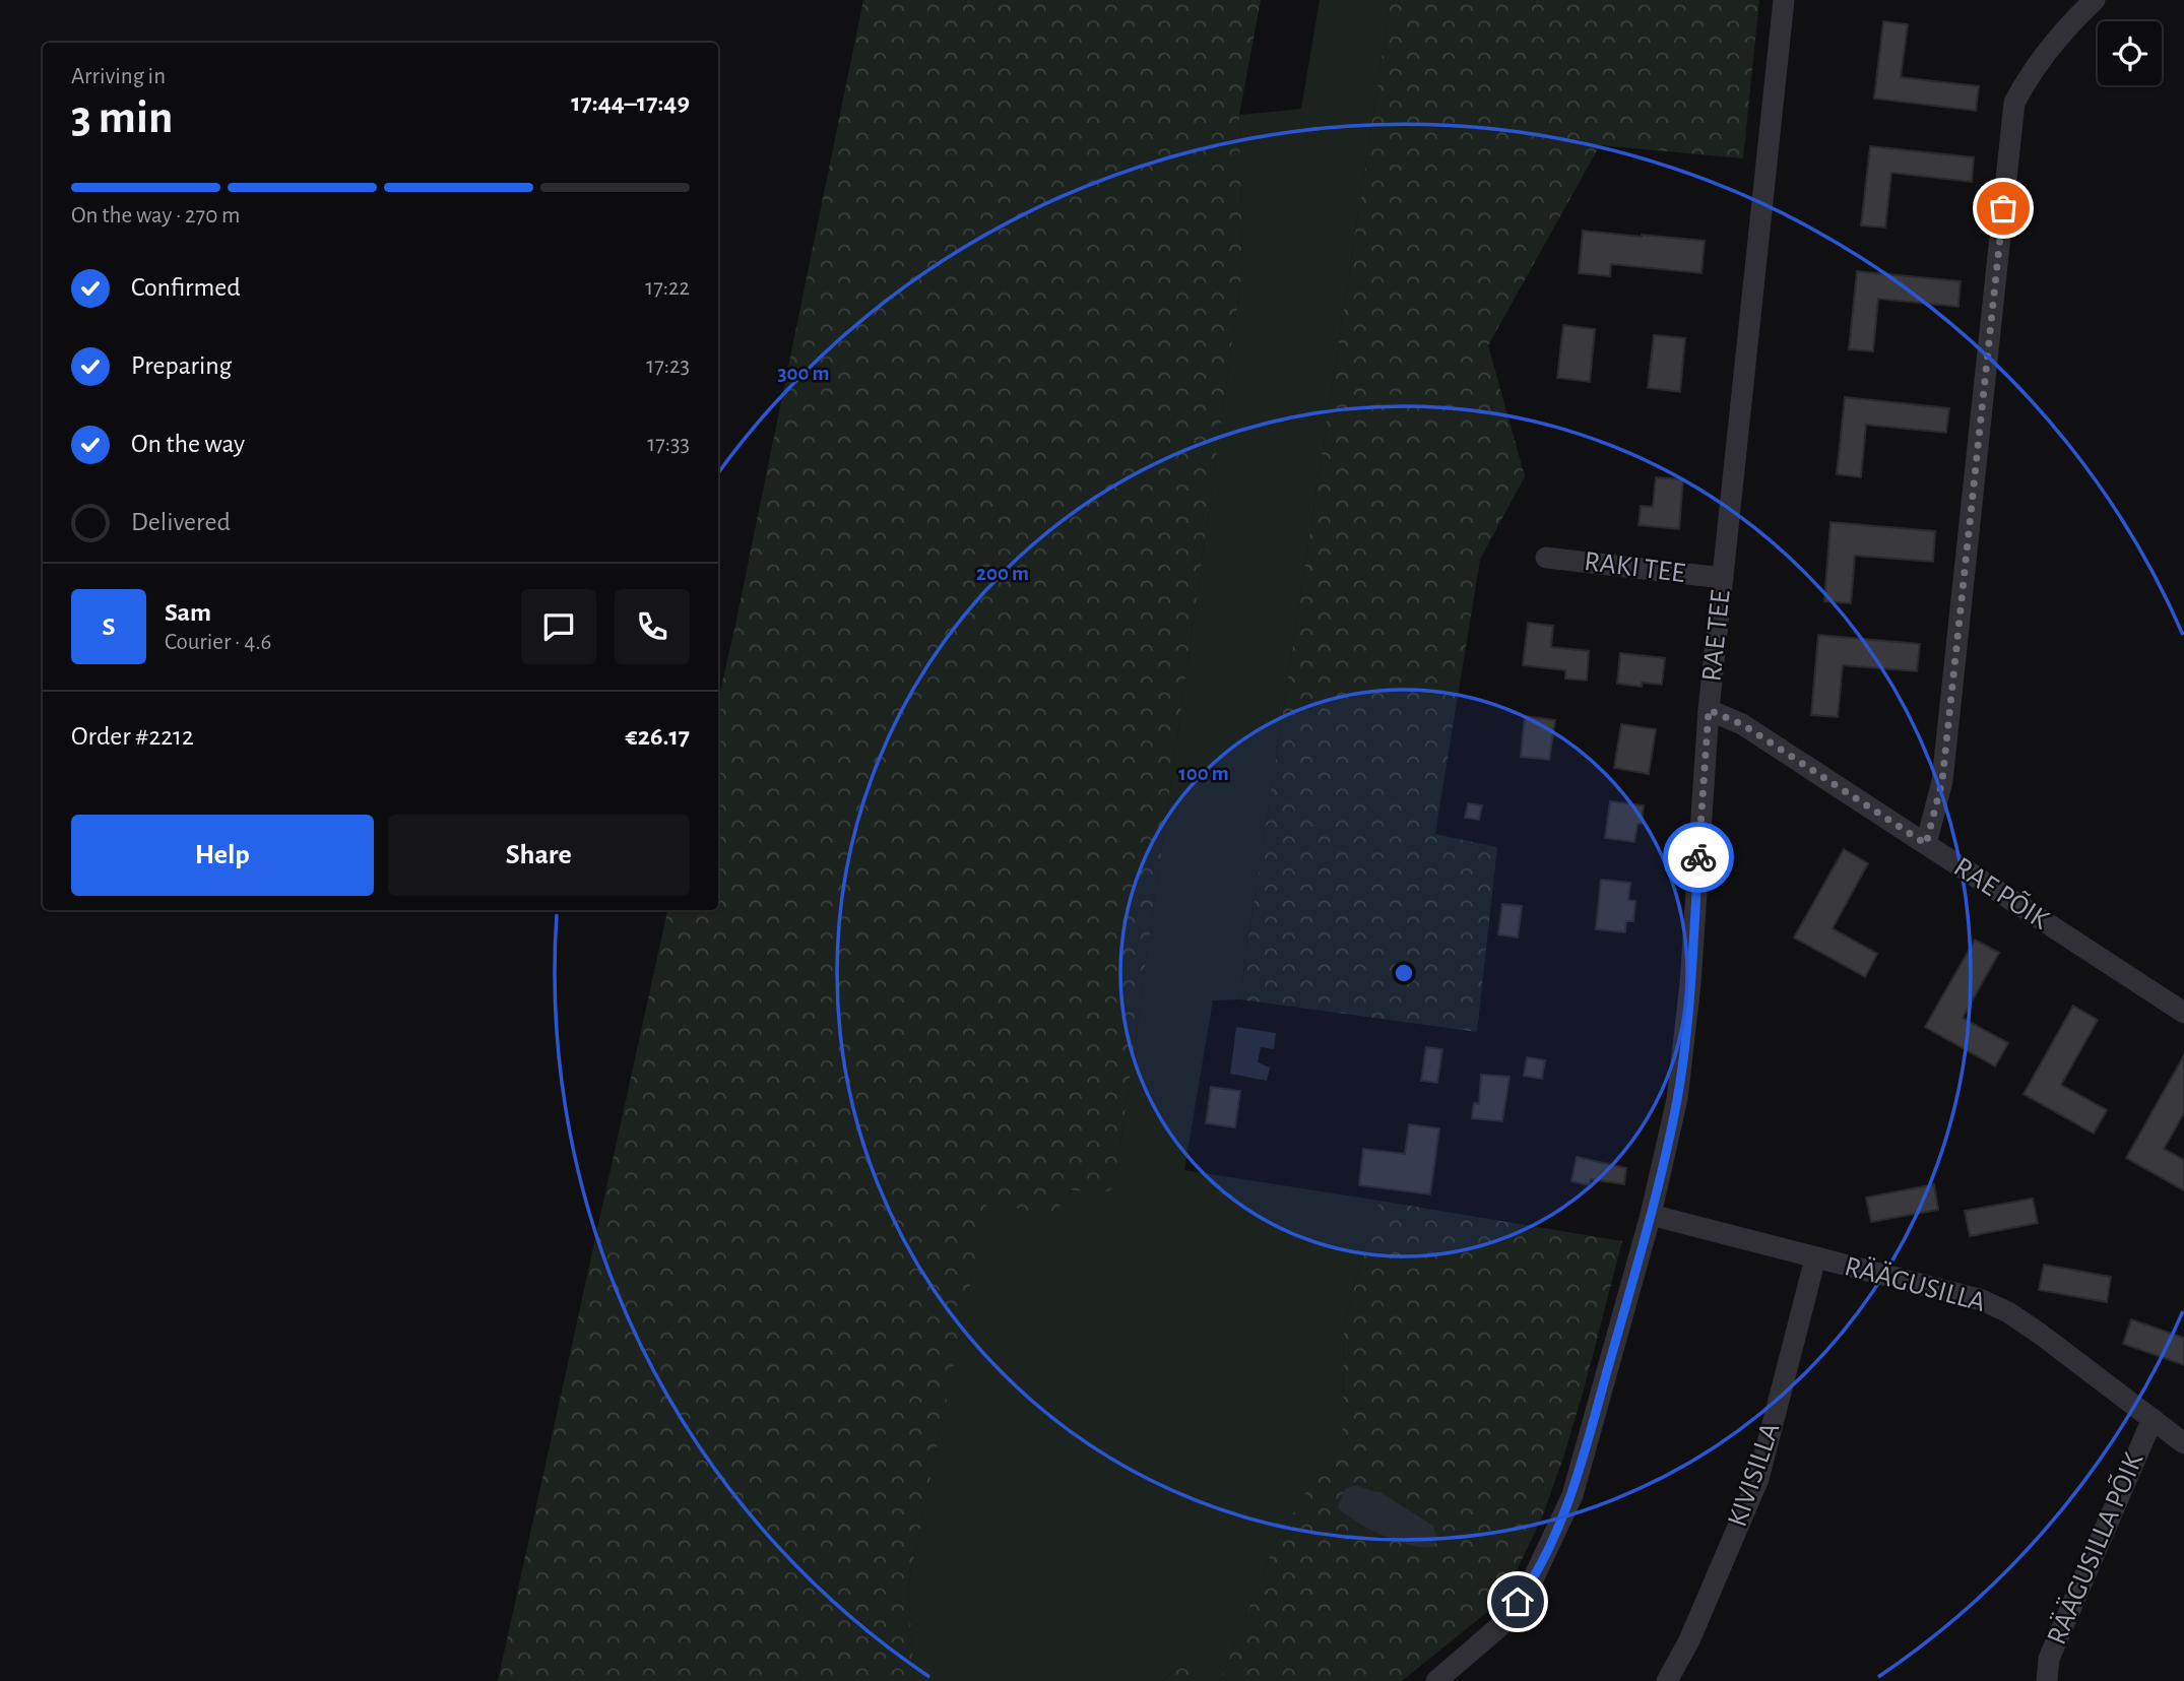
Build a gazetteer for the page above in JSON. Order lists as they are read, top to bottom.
{
  "streets": {
    "street": [
      "RAKI TEE",
      "RAE TEE",
      "RAE PÕIK",
      "RÄÄGUSILLA",
      "KIVISILLA",
      "RÄÄGUSILLA PÕIK"
    ]
  },
  "crossings": [
    ["RAKI TEE", "RAE TEE"],
    ["RAE TEE", "RAE PÕIK"],
    ["RAE TEE", "RÄÄGUSILLA"],
    ["RÄÄGUSILLA", "KIVISILLA"],
    ["RÄÄGUSILLA", "RÄÄGUSILLA PÕIK"]
  ],
  "page": {
    "heading": ["3 min", "Arriving in", "17:44–17:49"],
    "panel": [
      "Sam",
      "Courier · 4.6",
      "Order #2212",
      "€26.17"
    ],
    "bar": "On the way · 270 m",
    "list": [
      ["Confirmed", "17:22"],
      ["Preparing", "17:23"],
      ["On the way", "17:33"],
      "Delivered"
    ],
    "round": "S",
    "buttons": ["Help", "Share"]
  },
  "rings": ["300 m", "200 m", "100 m"]
}
